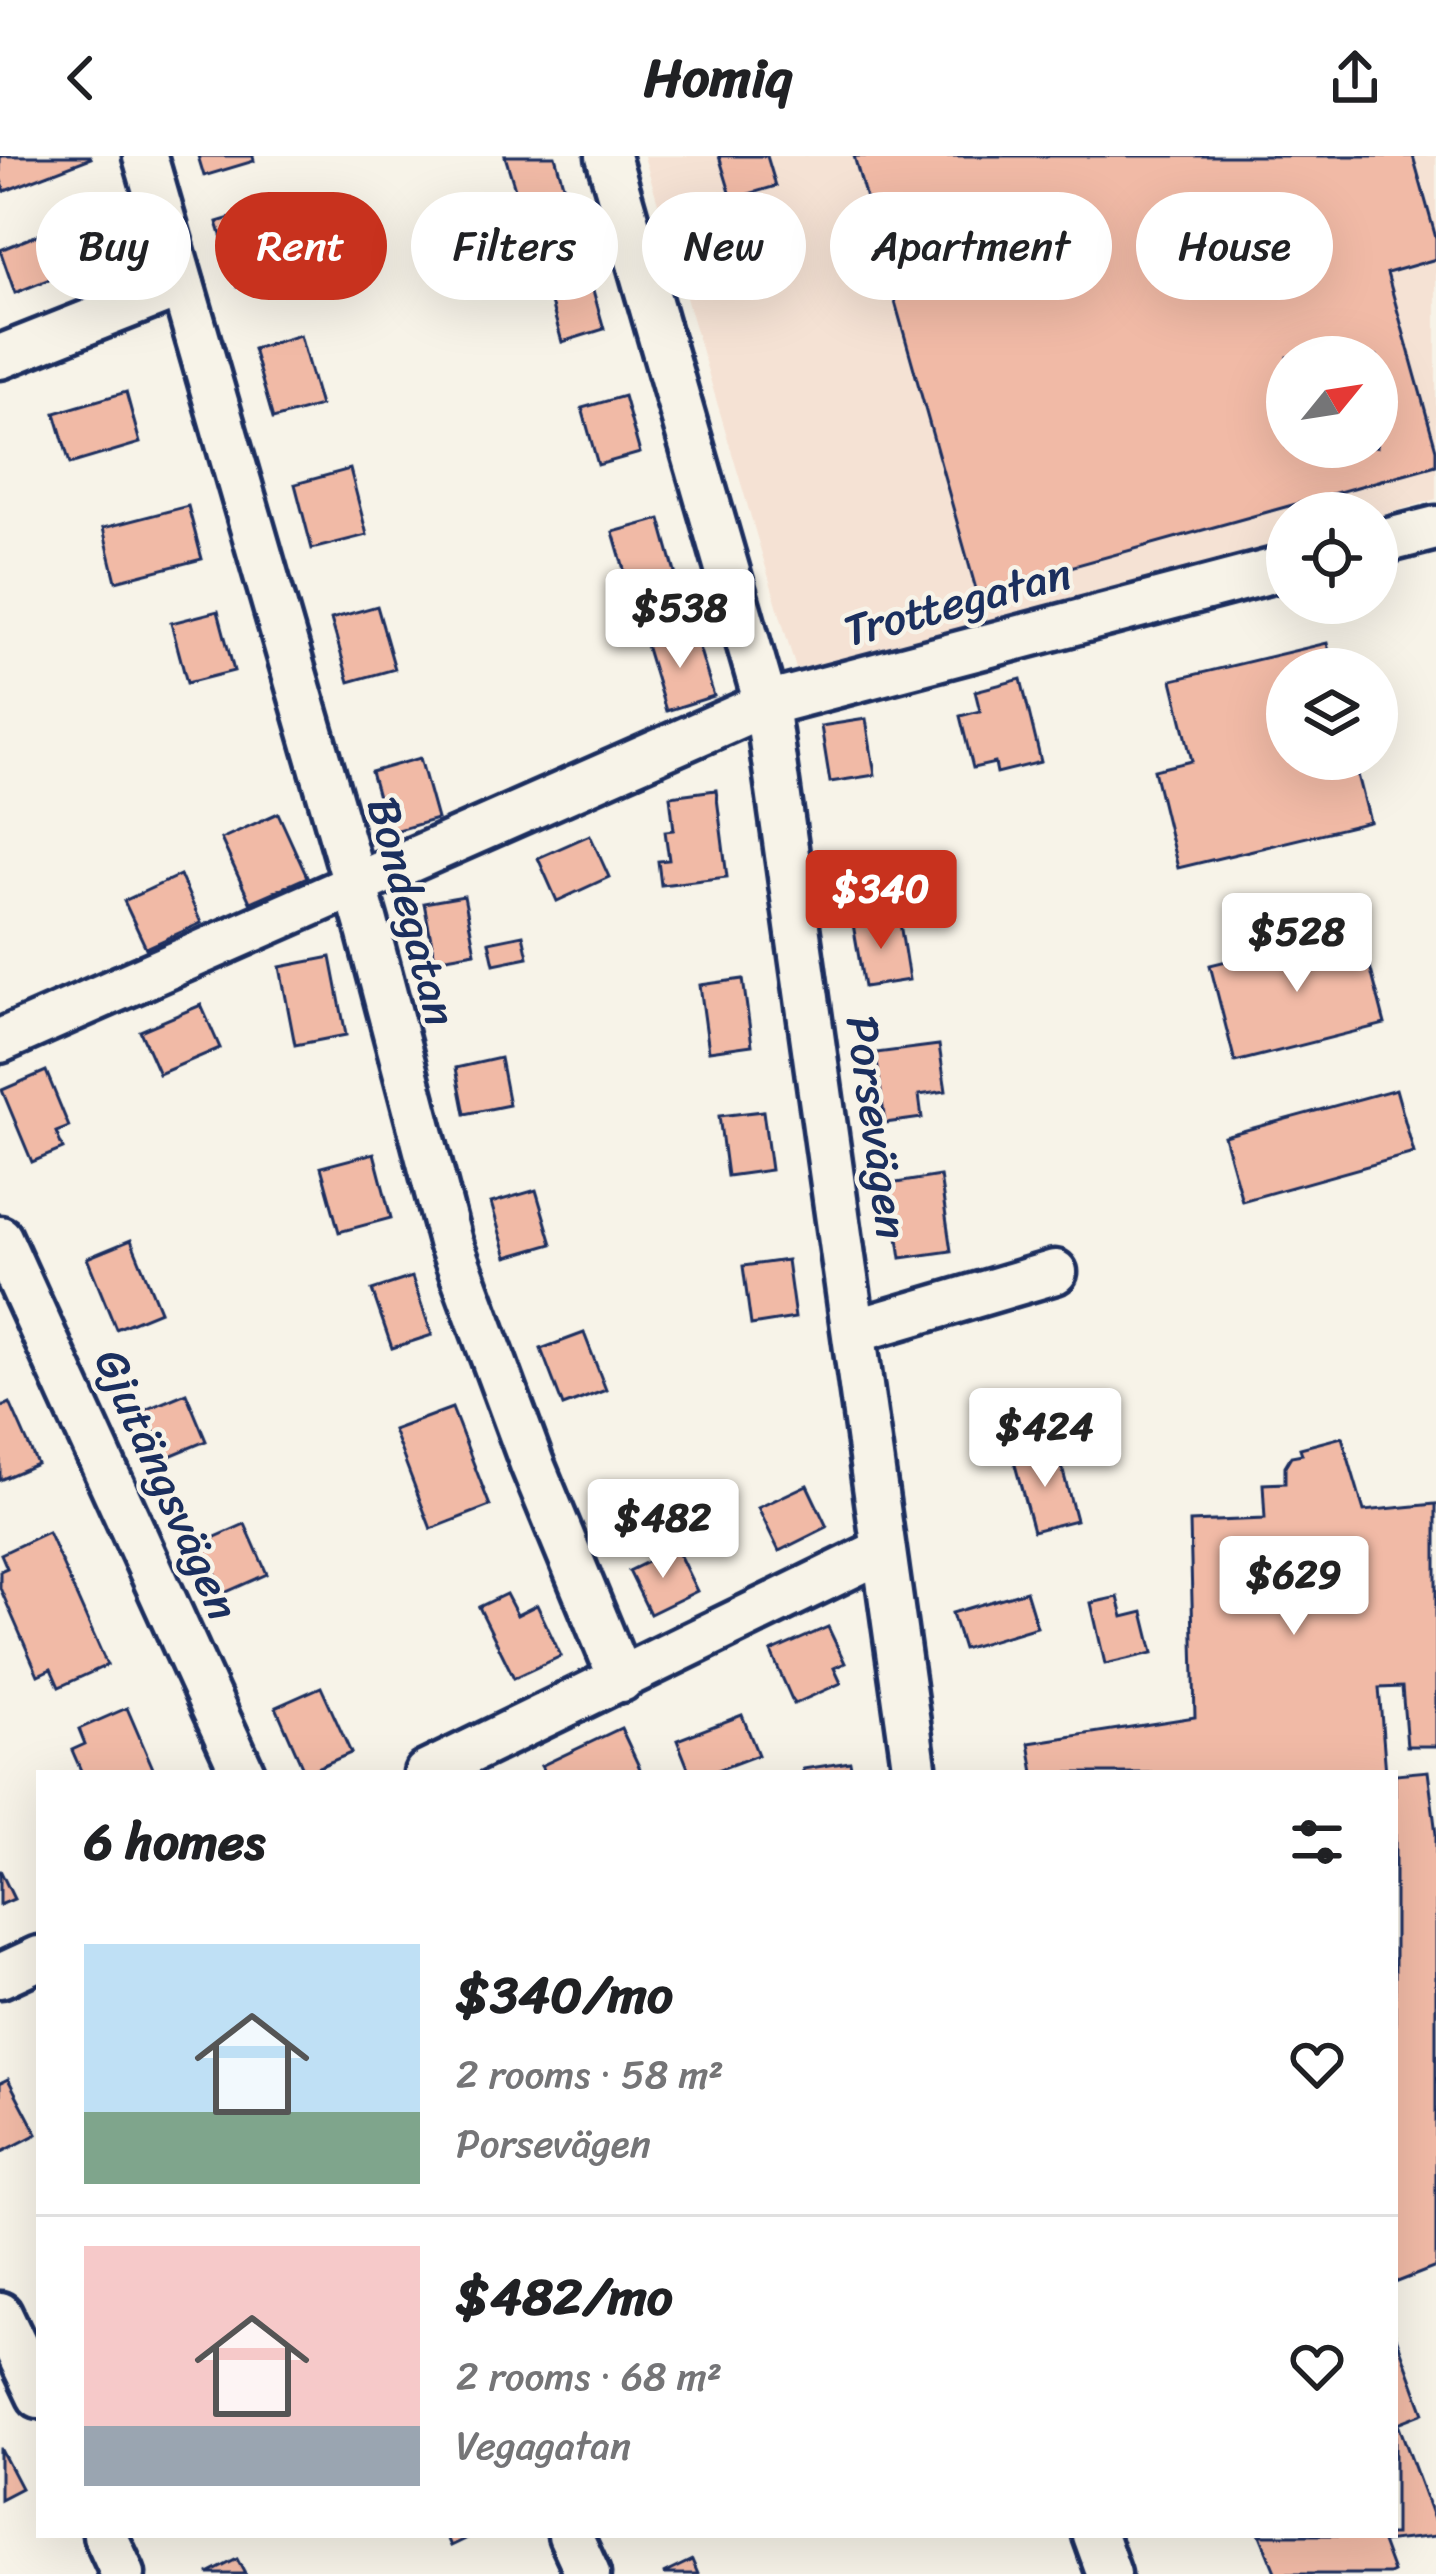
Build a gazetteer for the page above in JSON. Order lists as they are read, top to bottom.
{
  "streets": {
    "street": [
      "Trottegatan",
      "Bondegatan",
      "Porsevägen",
      "Gjutängsvägen"
    ]
  },
  "crossings": [
    ["Trottegatan", "Bondegatan"],
    ["Trottegatan", "Porsevägen"]
  ],
  "north": "top right",
  "page": {
    "header": "Homiq",
    "chip": [
      "Buy",
      "Rent",
      "Filters",
      "New",
      "Apartment",
      "House"
    ],
    "price": [
      "$538",
      "$340",
      "$528",
      "$424",
      "$482",
      "$629"
    ],
    "heading": "6 homes",
    "list": [
      {
        "name": "$340/mo",
        "note": "2 rooms · 58 m² · Porsevägen"
      },
      {
        "name": "$482/mo",
        "note": "2 rooms · 68 m² · Vegagatan"
      }
    ]
  }
}
